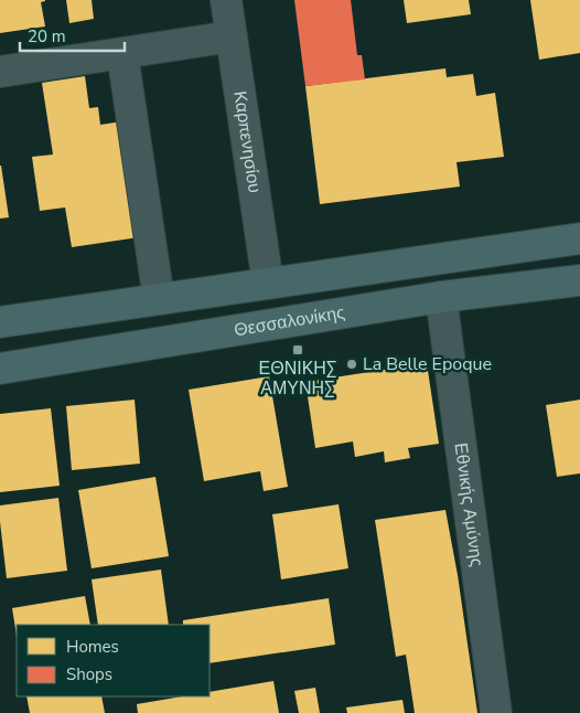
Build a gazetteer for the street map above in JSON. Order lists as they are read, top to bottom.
{
  "streets": {
    "main road": ["Θεσσαλονίκης"],
    "street": ["Καρπενησίου", "Εθνικής Αμύνης"]
  },
  "crossings": [
    ["Θεσσαλονίκης", "Εθνικής Αμύνης"]
  ],
  "places": {
    "transit": ["ΕΘΝΙΚΗΣ ΑΜΥΝΗΣ"],
    "other": ["La Belle Epoque"]
  },
  "legend": ["Homes", "Shops"],
  "scale_bar": "20 m"
}
